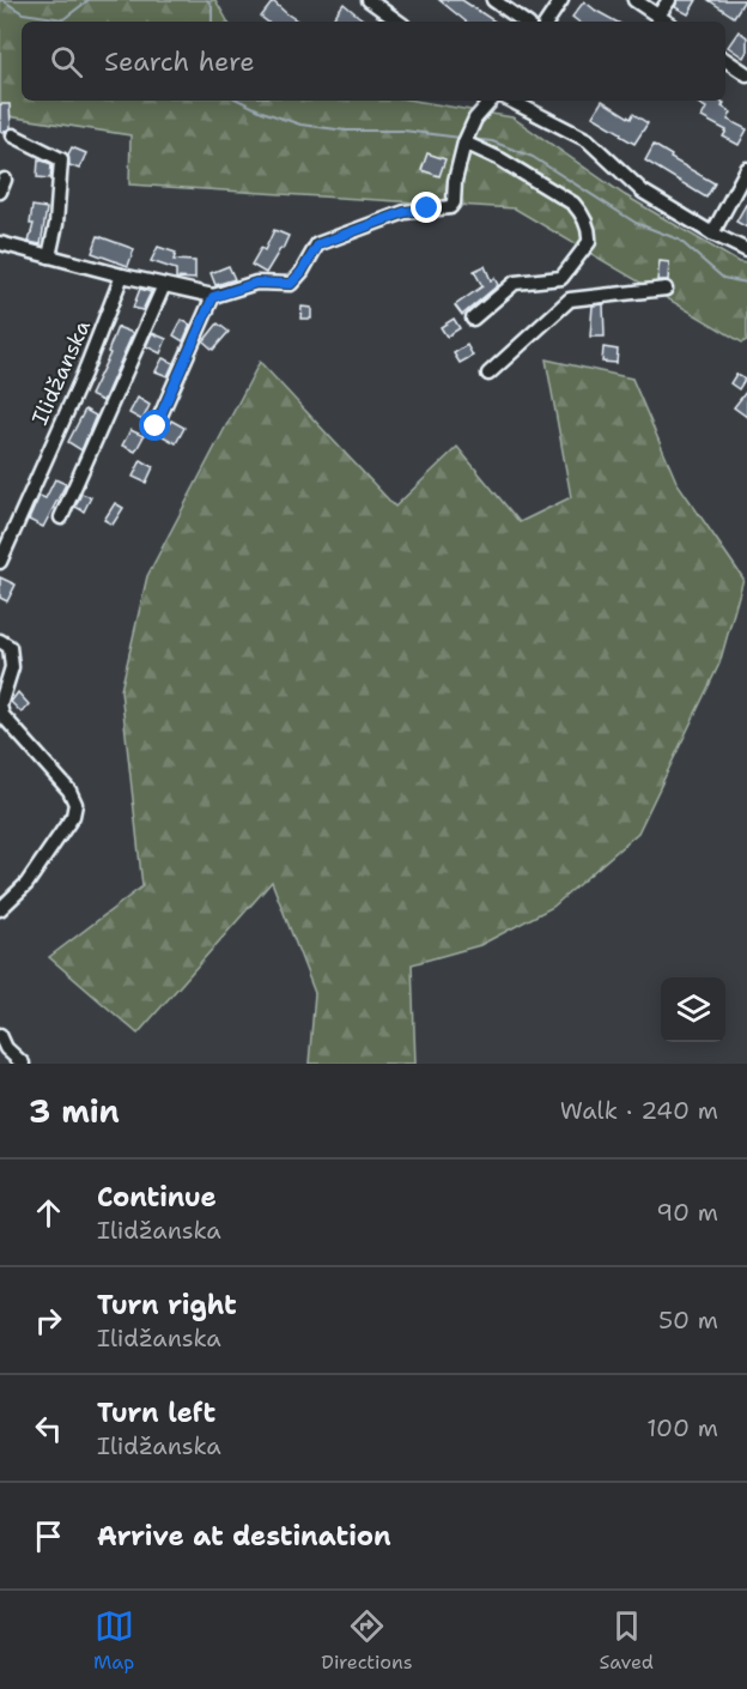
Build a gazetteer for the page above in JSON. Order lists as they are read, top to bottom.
{
  "streets": {
    "street": ["Ilidžanska"]
  },
  "page": {
    "search": "Search here",
    "heading": ["3 min", "Walk · 240 m"],
    "list": [
      ["Continue", "Ilidžanska", "90 m"],
      ["Turn right", "Ilidžanska", "50 m"],
      ["Turn left", "Ilidžanska", "100 m"],
      "Arrive at destination"
    ],
    "nav": ["Map", "Directions", "Saved"]
  }
}
